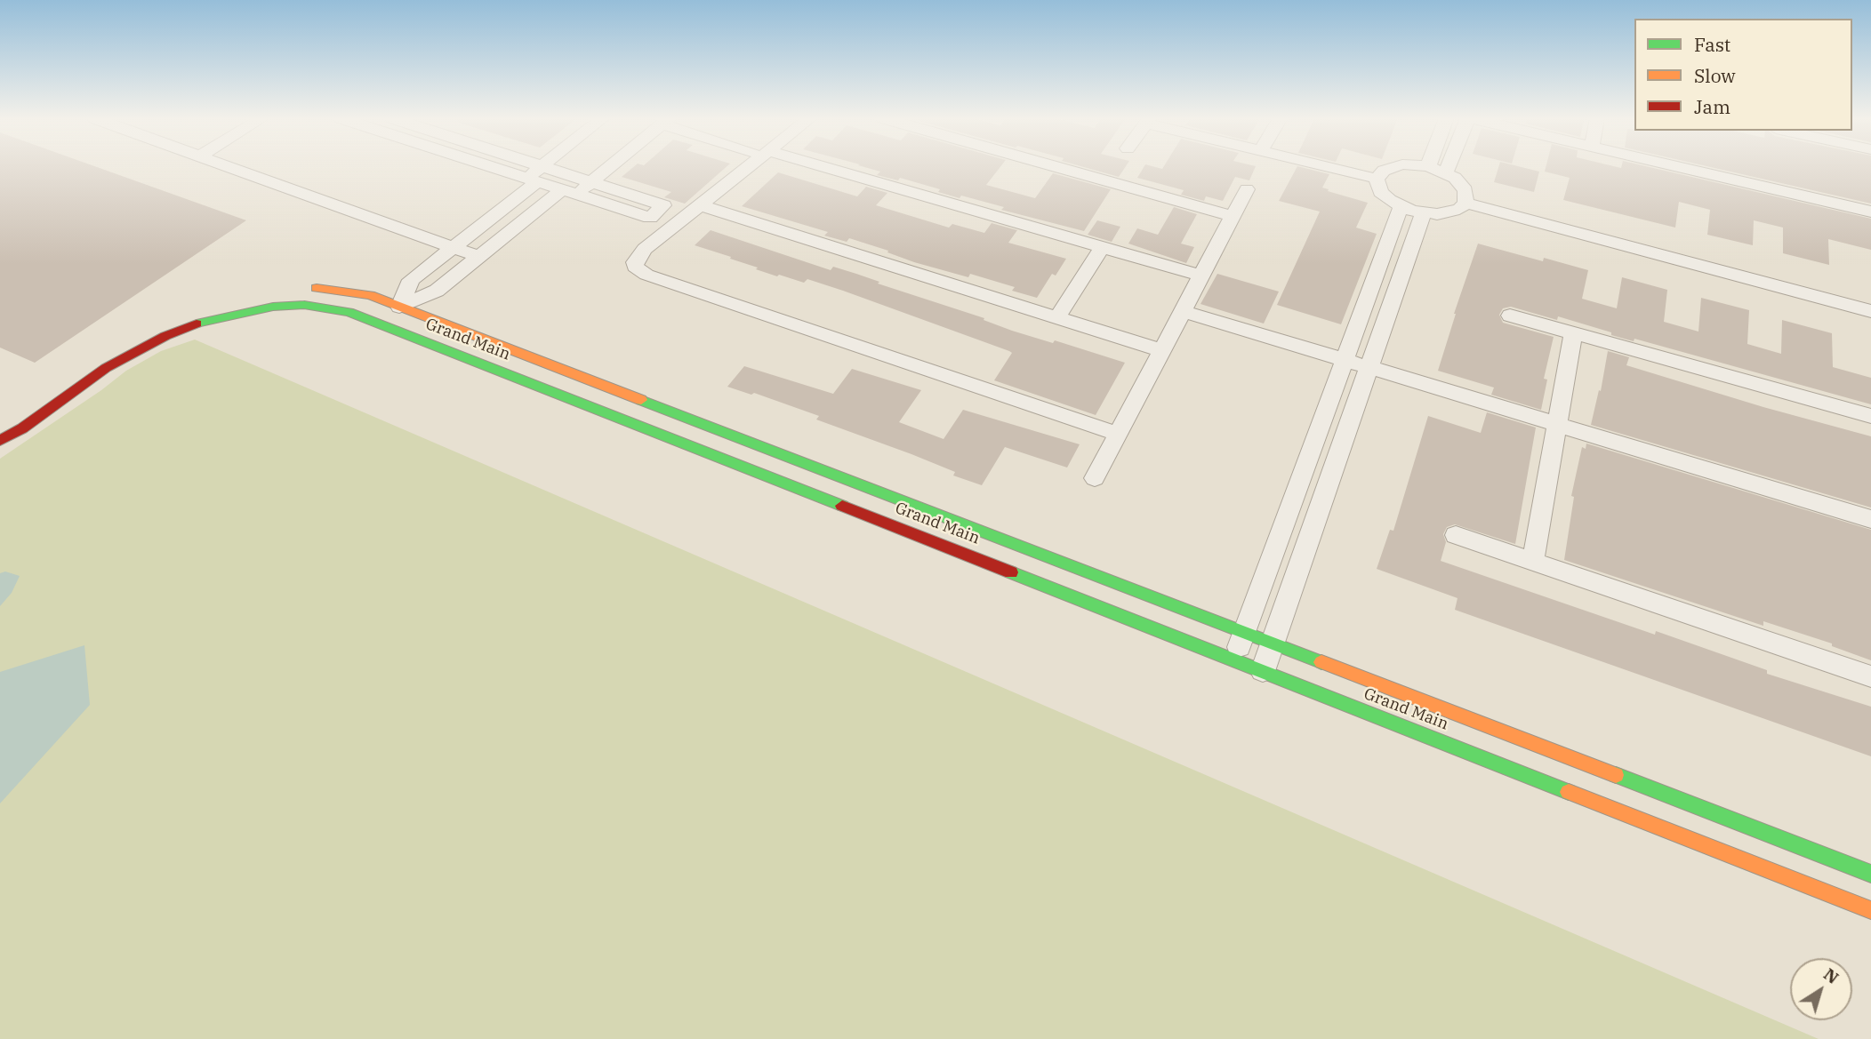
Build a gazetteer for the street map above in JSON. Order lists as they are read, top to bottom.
{
  "streets": {
    "street": ["Grand Main"]
  },
  "legend": ["Fast", "Slow", "Jam"],
  "north": "top right"
}
